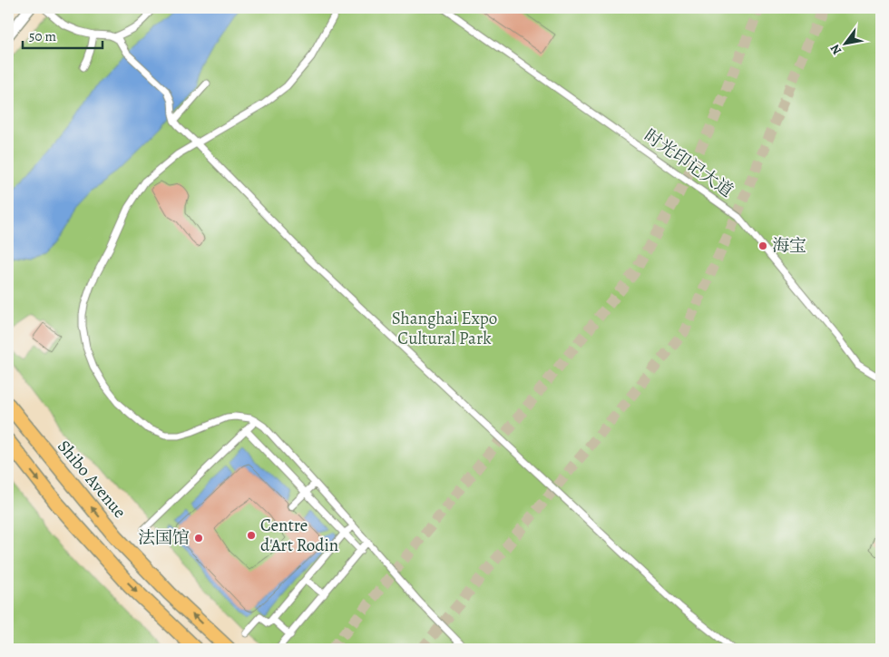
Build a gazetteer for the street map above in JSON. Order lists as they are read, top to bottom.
{
  "streets": {
    "main road": ["Shibo Avenue"],
    "street": ["时光印记大道"]
  },
  "parks": ["Shanghai Expo Cultural Park"],
  "places": ["海宝", "Centre d'Art Rodin", "法国馆"],
  "scale_bar": "50 m",
  "north": "bottom left"
}
